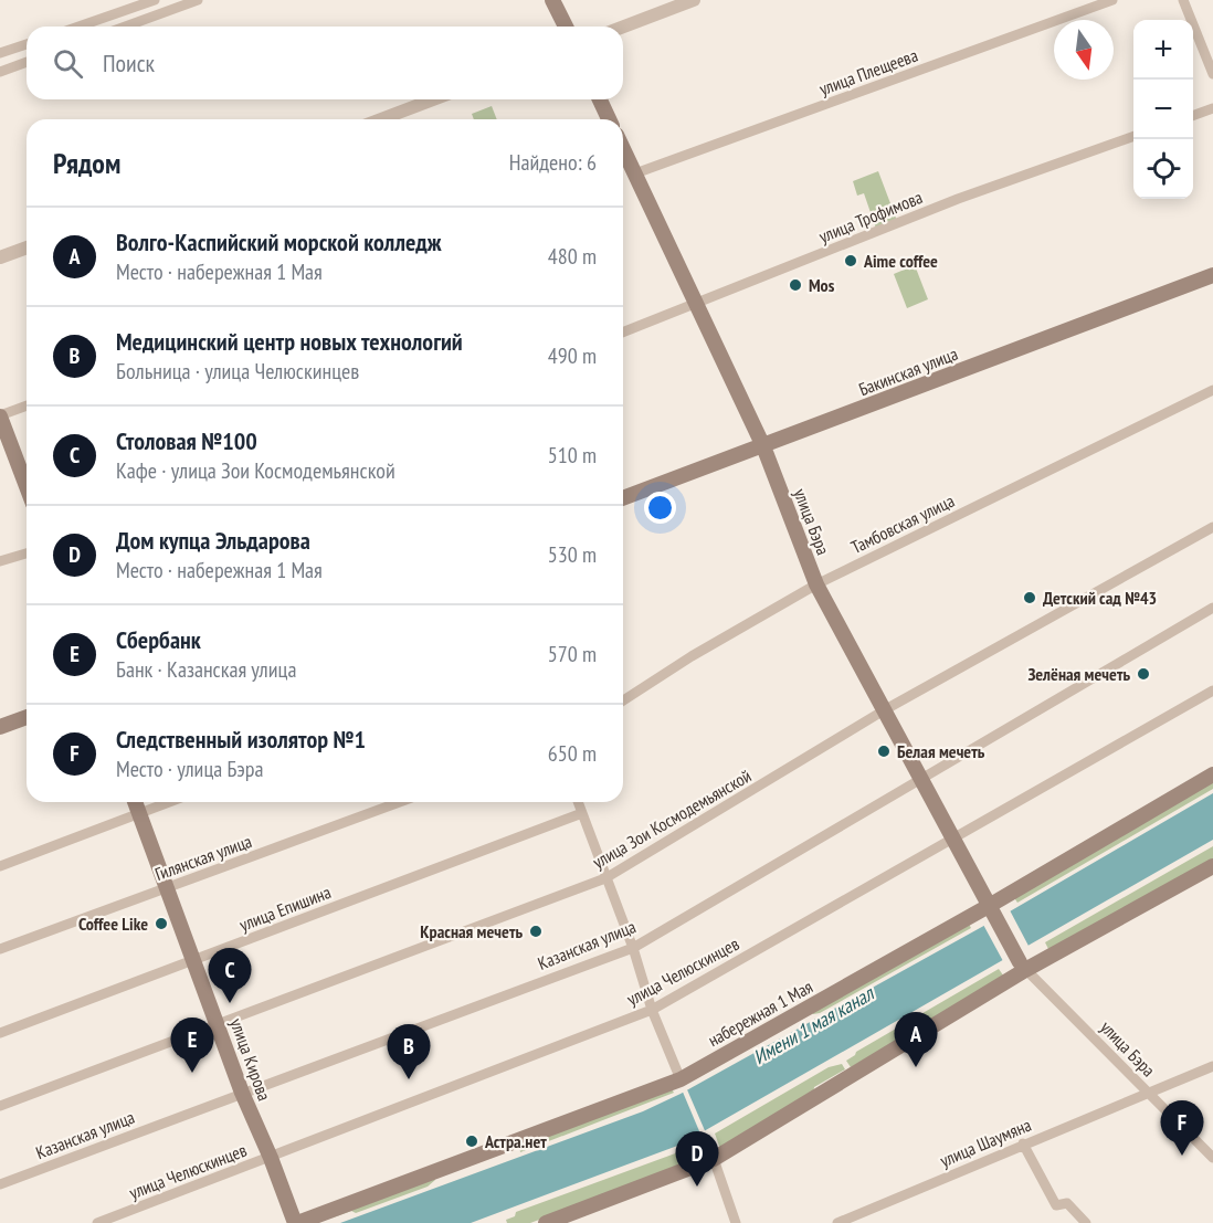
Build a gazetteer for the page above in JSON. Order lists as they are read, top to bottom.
{
  "streets": {
    "main road": [
      "Бакинская улица",
      "улица Бэра",
      "набережная 1 Мая",
      "улица Кирова"
    ],
    "street": [
      "улица Плещеева",
      "улица Трофимова",
      "Тамбовская улица",
      "улица Зои Космодемьянской",
      "Гилянская улица",
      "улица Епишина",
      "Казанская улица",
      "улица Челюскинцев",
      "улица Шаумяна"
    ]
  },
  "crossings": [
    ["улица Плещеева", "улица Бэра"],
    ["улица Трофимова", "улица Бэра"],
    ["Бакинская улица", "улица Бэра"],
    ["улица Бэра", "Тамбовская улица"],
    ["улица Бэра", "улица Зои Космодемьянской"],
    ["улица Бэра", "Казанская улица"],
    ["улица Бэра", "улица Челюскинцев"],
    ["улица Бэра", "набережная 1 Мая"],
    ["улица Бэра", "улица Шаумяна"],
    ["улица Зои Космодемьянской", "улица Кирова"],
    ["Гилянская улица", "улица Кирова"],
    ["улица Епишина", "улица Кирова"],
    ["Казанская улица", "улица Кирова"],
    ["улица Челюскинцев", "улица Кирова"],
    ["набережная 1 Мая", "улица Кирова"]
  ],
  "water": ["Имени 1 мая канал"],
  "places": [
    "Aime coffee",
    "Mos",
    "Детский сад №43",
    "Зелёная мечеть",
    "Белая мечеть",
    "Coffee Like",
    "Красная мечеть",
    "Астра.нет"
  ],
  "north": "bottom",
  "page": {
    "map_buttons": ["+", "−"],
    "search": "Поиск",
    "heading": ["Рядом", "Найдено: 6"],
    "list": [
      {
        "mark": "A",
        "name": "Волго-Каспийский морской колледж",
        "note": "Место · набережная 1 Мая",
        "value": "480 m"
      },
      {
        "mark": "B",
        "name": "Медицинский центр новых технологий",
        "note": "Больница · улица Челюскинцев",
        "value": "490 m"
      },
      {
        "mark": "C",
        "name": "Столовая №100",
        "note": "Кафе · улица Зои Космодемьянской",
        "value": "510 m"
      },
      {
        "mark": "D",
        "name": "Дом купца Эльдарова",
        "note": "Место · набережная 1 Мая",
        "value": "530 m"
      },
      {
        "mark": "E",
        "name": "Сбербанк",
        "note": "Банк · Казанская улица",
        "value": "570 m"
      },
      {
        "mark": "F",
        "name": "Следственный изолятор №1",
        "note": "Место · улица Бэра",
        "value": "650 m"
      }
    ],
    "pins": [
      "C",
      "A",
      "E",
      "B",
      "F",
      "D"
    ]
  }
}
